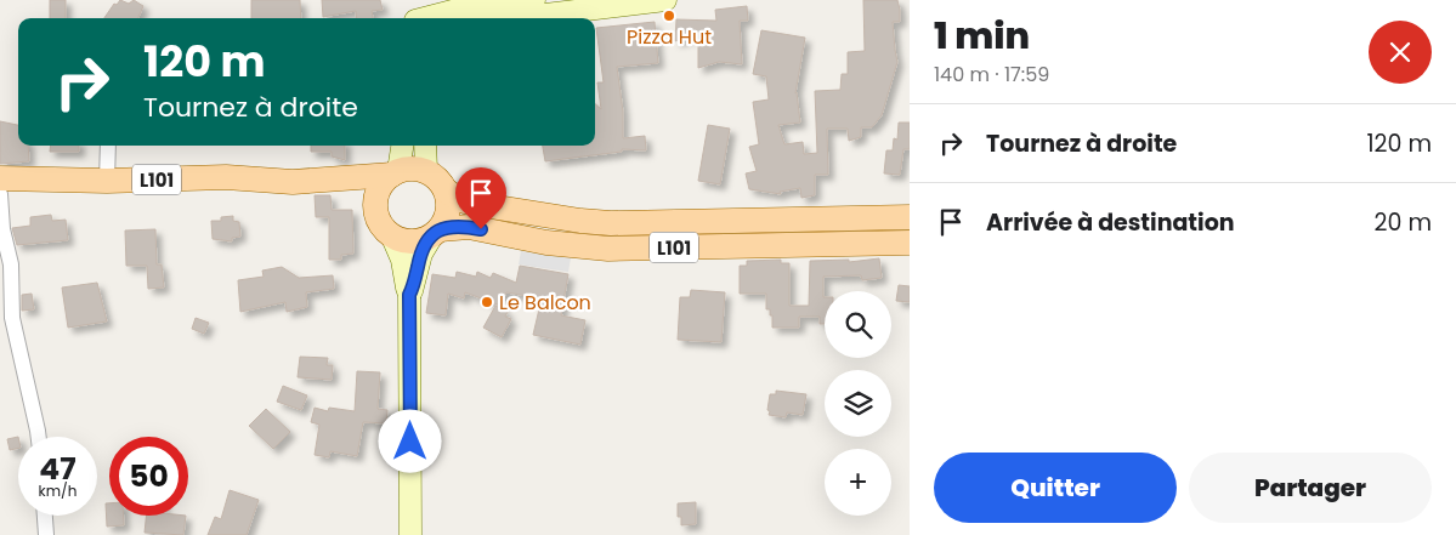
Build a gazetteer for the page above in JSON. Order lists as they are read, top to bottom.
{
  "streets": {
    "main road": ["L101"]
  },
  "places": ["Pizza Hut", "Le Balcon"],
  "page": {
    "heading": ["1 min", "140 m · 17:59"],
    "turn": ["120 m", "Tournez à droite"],
    "list": [
      {
        "name": "Tournez à droite",
        "value": "120 m"
      },
      {
        "name": "Arrivée à destination",
        "value": "20 m"
      }
    ],
    "map_buttons": "+",
    "speed": "47 km/h",
    "limit": "50",
    "buttons": ["Quitter", "Partager"]
  }
}
